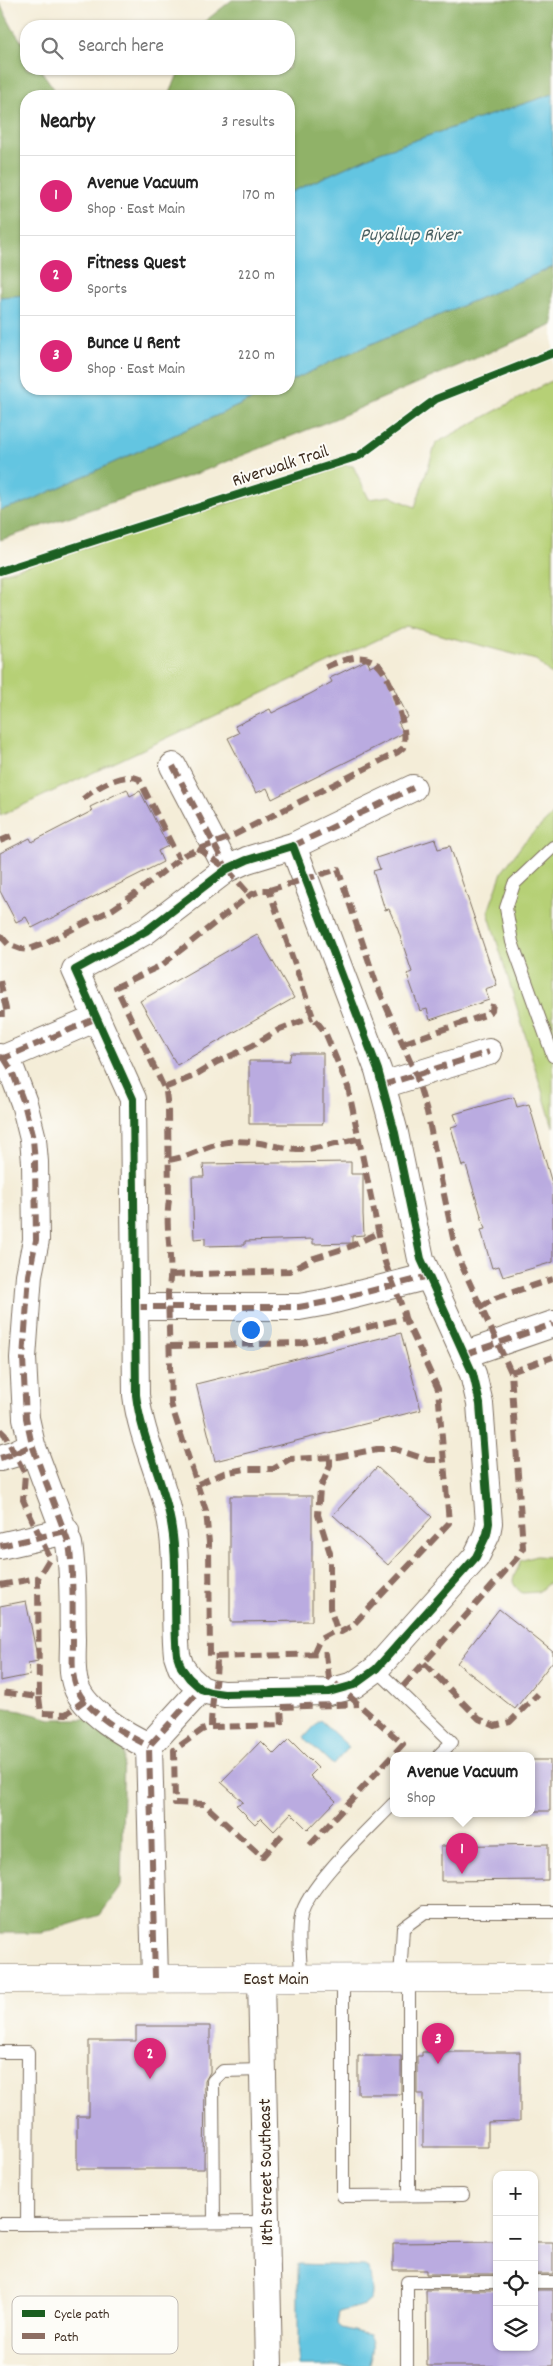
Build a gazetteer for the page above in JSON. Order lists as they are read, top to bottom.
{
  "streets": {
    "main road": ["East Main"],
    "street": ["18th Street Southeast"],
    "cycle path": ["Riverwalk Trail"]
  },
  "crossings": [
    ["East Main", "18th Street Southeast"]
  ],
  "water": ["Puyallup River"],
  "legend": ["Cycle path", "Path"],
  "page": {
    "search": "Search here",
    "heading": ["Nearby", "3 results"],
    "list": [
      {
        "mark": "1",
        "name": "Avenue Vacuum",
        "note": "Shop · East Main",
        "value": "170 m"
      },
      {
        "mark": "2",
        "name": "Fitness Quest",
        "note": "Sports",
        "value": "220 m"
      },
      {
        "mark": "3",
        "name": "Bunce U Rent",
        "note": "Shop · East Main",
        "value": "220 m"
      }
    ],
    "popup": ["Avenue Vacuum", "Shop"],
    "pins": ["1", "3", "2"],
    "map_buttons": ["+", "−"]
  }
}
